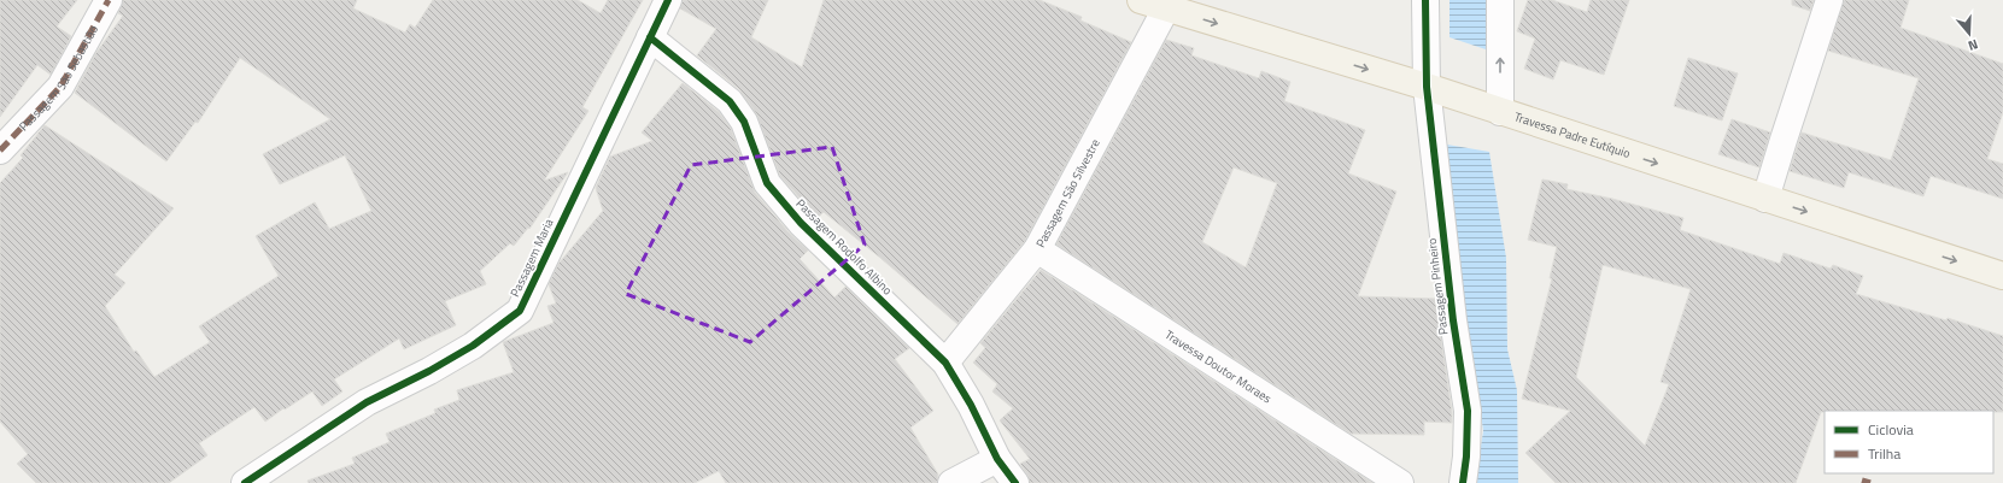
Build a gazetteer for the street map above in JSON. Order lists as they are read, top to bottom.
{
  "streets": {
    "main road": ["Travessa Padre Eutíquio"],
    "street": [
      "Passagem São Sebastião",
      "Passagem São Silvestre",
      "Passagem Rodolfo Albino",
      "Passagem Maria",
      "Passagem Pinheiro",
      "Travessa Doutor Moraes"
    ]
  },
  "crossings": [
    ["Travessa Padre Eutíquio", "Passagem São Silvestre"],
    ["Travessa Padre Eutíquio", "Passagem Pinheiro"],
    ["Passagem São Silvestre", "Passagem Rodolfo Albino"],
    ["Passagem São Silvestre", "Travessa Doutor Moraes"],
    ["Passagem Rodolfo Albino", "Passagem Maria"]
  ],
  "one_way": ["Travessa Padre Eutíquio"],
  "legend": ["Ciclovia", "Trilha"],
  "north": "bottom"
}
